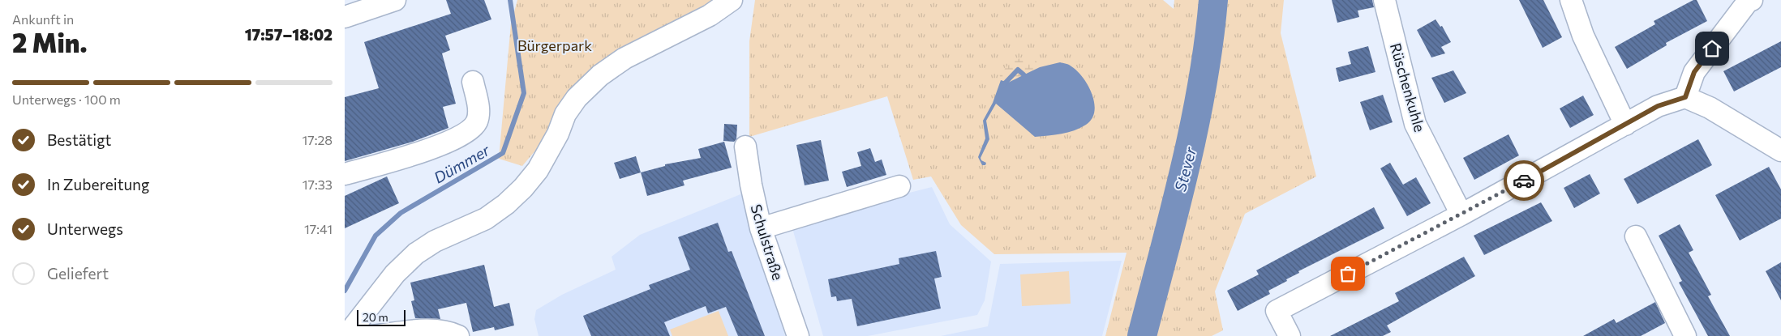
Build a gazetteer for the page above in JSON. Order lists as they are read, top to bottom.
{
  "streets": {
    "street": ["Rüschenkuhle", "Schulstraße"]
  },
  "water": ["Dümmer", "Stever"],
  "parks": ["Bürgerpark"],
  "scale_bar": "20 m",
  "page": {
    "heading": ["2 Min.", "Ankunft in", "17:57–18:02"],
    "bar": "Unterwegs · 100 m",
    "list": [
      ["Bestätigt", "17:28"],
      ["In Zubereitung", "17:33"],
      ["Unterwegs", "17:41"],
      "Geliefert"
    ],
    "scale": "20 m"
  }
}
